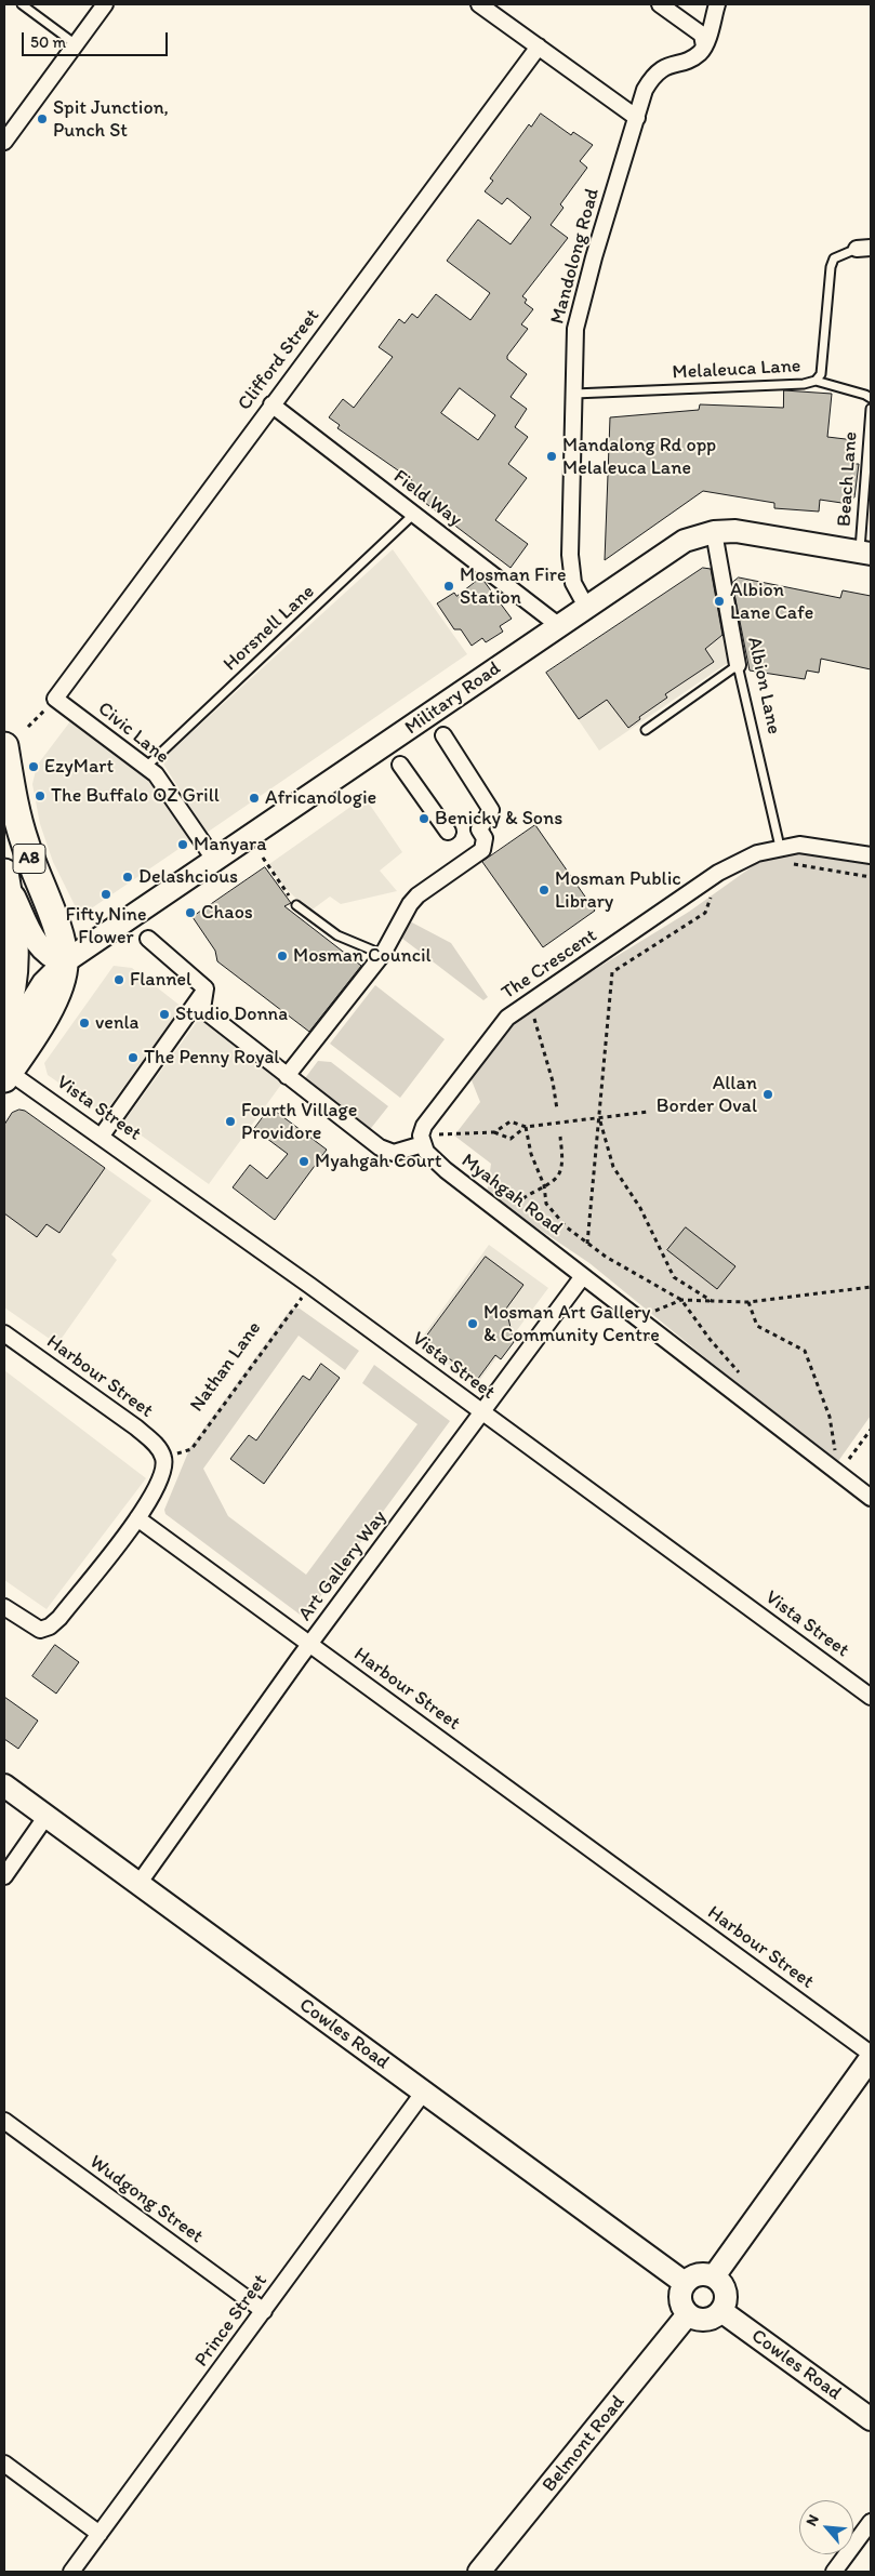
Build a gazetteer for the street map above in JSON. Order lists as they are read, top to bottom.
{
  "streets": {
    "highway": ["A8"],
    "street": [
      "Mandolong Road",
      "Clifford Street",
      "Field Way",
      "Albion Lane",
      "Military Road",
      "Civic Lane",
      "The Crescent",
      "Vista Street",
      "Myahgah Road",
      "Harbour Street",
      "Art Gallery Way",
      "Cowles Road",
      "Wudgong Street",
      "Prince Street",
      "Belmont Road"
    ],
    "lane": ["Melaleuca Lane", "Beach Lane", "Horsnell Lane"],
    "path": ["Nathan Lane"]
  },
  "crossings": [
    ["Mandolong Road", "Melaleuca Lane"],
    ["Mandolong Road", "Military Road"],
    ["Clifford Street", "Field Way"],
    ["Clifford Street", "Civic Lane"],
    ["Beach Lane", "Military Road"],
    ["Field Way", "Horsnell Lane"],
    ["Field Way", "Military Road"],
    ["Horsnell Lane", "Civic Lane"],
    ["Albion Lane", "Military Road"],
    ["Albion Lane", "The Crescent"],
    ["Military Road", "Civic Lane"],
    ["Military Road", "A8"],
    ["A8", "Vista Street"],
    ["The Crescent", "Myahgah Road"],
    ["Vista Street", "Nathan Lane"],
    ["Vista Street", "Art Gallery Way"],
    ["Myahgah Road", "Art Gallery Way"],
    ["Nathan Lane", "Harbour Street"],
    ["Harbour Street", "Art Gallery Way"],
    ["Art Gallery Way", "Cowles Road"],
    ["Cowles Road", "Prince Street"],
    ["Cowles Road", "Belmont Road"],
    ["Wudgong Street", "Prince Street"]
  ],
  "places": [
    "Spit Junction, Punch St",
    "Mandalong Rd opp Melaleuca Lane",
    "Mosman Fire Station",
    "Albion Lane Cafe",
    "EzyMart",
    "The Buffalo OZ Grill",
    "Africanologie",
    "Benicky & Sons",
    "Manyara",
    "Delashcious",
    "Mosman Public Library",
    "Fifty Nine Flower",
    "Chaos",
    "Mosman Council",
    "Flannel",
    "Studio Donna",
    "venla",
    "The Penny Royal",
    "Allan Border Oval",
    "Fourth Village Providore",
    "Myahgah Court",
    "Mosman Art Gallery & Community Centre"
  ],
  "scale_bar": "50 m",
  "north": "top left"
}
